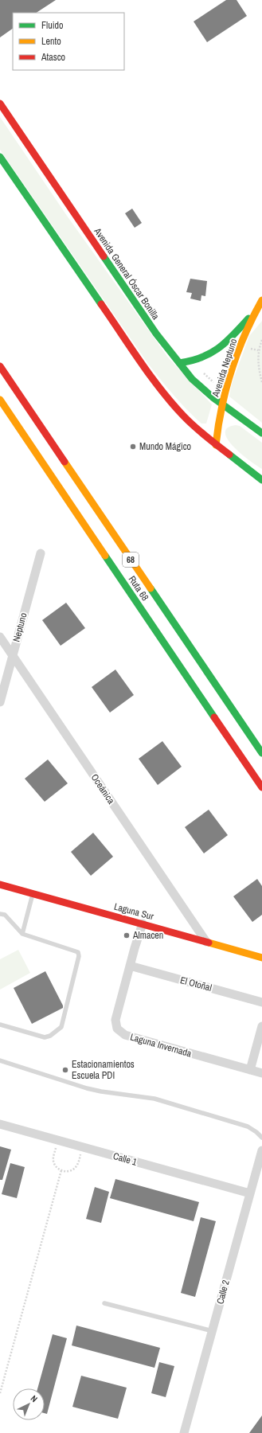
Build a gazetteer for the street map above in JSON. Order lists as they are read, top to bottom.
{
  "streets": {
    "main road": [
      "Avenida General Óscar Bonilla",
      "Avenida Neptuno",
      "68",
      "Ruta 68",
      "Laguna Sur"
    ],
    "street": [
      "Neptuno",
      "Oceánica",
      "El Otoñal",
      "Laguna Invernada",
      "Calle 1",
      "Calle 2"
    ]
  },
  "crossings": [
    ["Avenida General Óscar Bonilla", "Avenida Neptuno"],
    ["Neptuno", "Oceánica"],
    ["Oceánica", "Laguna Sur"],
    ["Laguna Sur", "Laguna Invernada"],
    ["El Otoñal", "Laguna Invernada"],
    ["Calle 1", "Calle 2"]
  ],
  "places": ["Mundo Mágico", "Almacen", "Estacionamientos Escuela PDI"],
  "legend": ["Fluido", "Lento", "Atasco"],
  "north": "top right"
}
